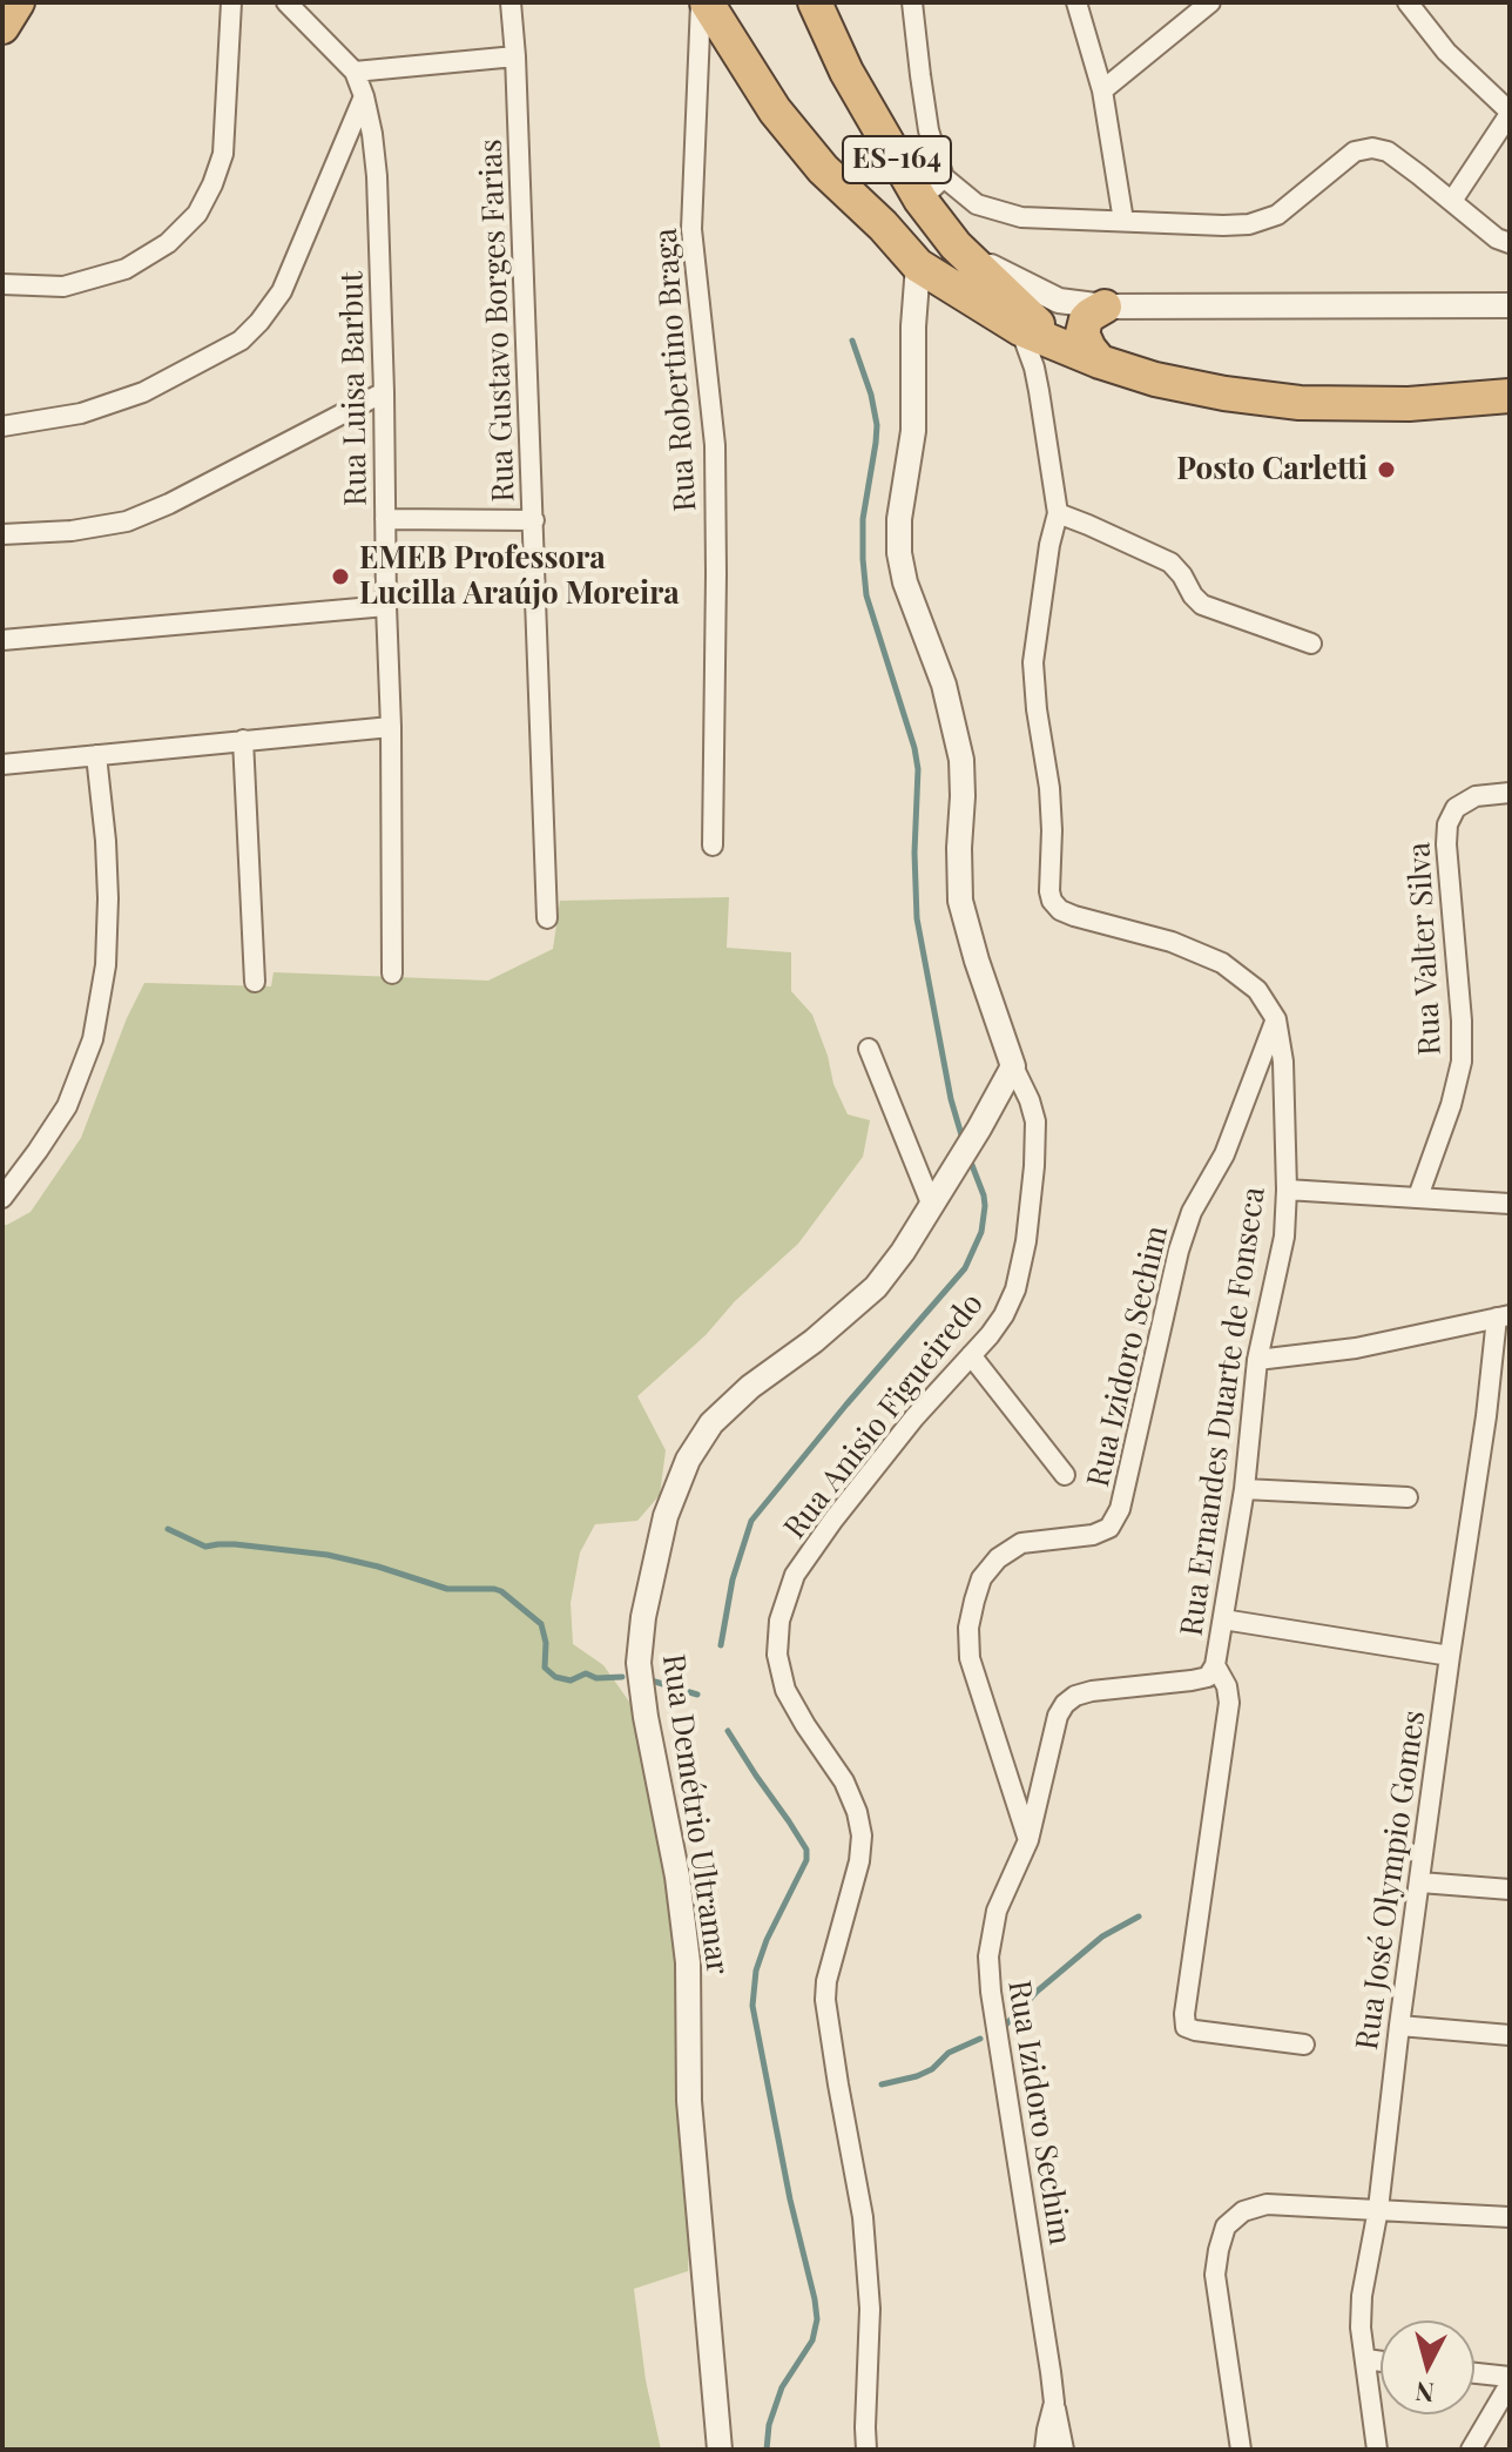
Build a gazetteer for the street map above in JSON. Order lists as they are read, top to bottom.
{
  "streets": {
    "highway": ["ES-164"],
    "street": [
      "Rua Gustavo Borges Farias",
      "Rua Robertino Braga",
      "Rua Luisa Barbut",
      "Rua Valter Silva",
      "Rua Izidoro Sechim",
      "Rua Ernandes Duarte de Fonseca",
      "Rua Anisio Figueiredo",
      "Rua Demétrio Ultramar",
      "Rua José Olympio Gomes"
    ]
  },
  "crossings": [
    ["ES-164", "Rua Robertino Braga"],
    ["ES-164", "Rua Ernandes Duarte de Fonseca"],
    ["Rua Izidoro Sechim", "Rua Ernandes Duarte de Fonseca"],
    ["Rua Anisio Figueiredo", "Rua Demétrio Ultramar"]
  ],
  "places": ["Posto Carletti", "EMEB Professora Lucilla Araújo Moreira"],
  "north": "bottom"
}
